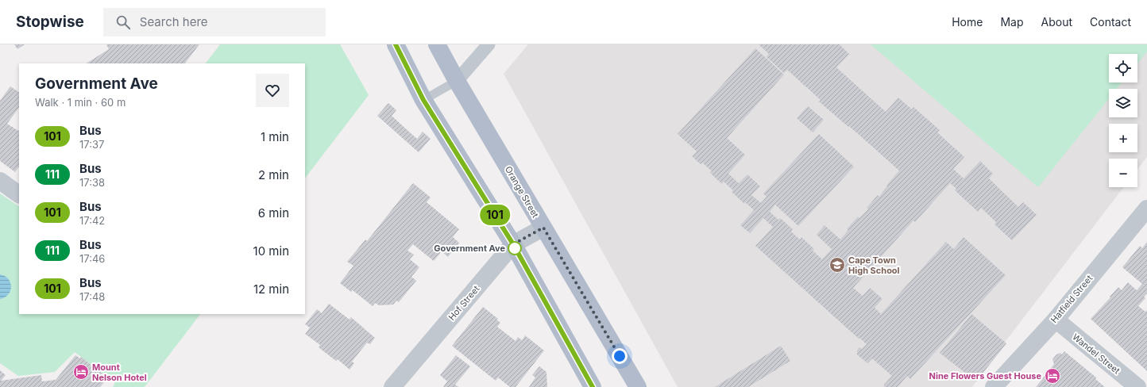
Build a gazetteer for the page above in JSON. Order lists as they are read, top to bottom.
{
  "streets": {
    "main road": ["Orange Street"],
    "street": ["Hatfield Street", "Hof Street", "Wandel Street"]
  },
  "crossings": [
    ["Orange Street", "Hof Street"],
    ["Hatfield Street", "Wandel Street"]
  ],
  "places": {
    "other": ["Government Ave"],
    "school or university": ["Cape Town High School"],
    "hotel": ["Mount Nelson Hotel", "Nine Flowers Guest House"]
  },
  "lines": ["bus line 101"],
  "page": {
    "header": "Stopwise",
    "search": "Search here",
    "nav": [
      "Home",
      "Map",
      "About",
      "Contact"
    ],
    "on_map": "101",
    "map_buttons": ["+", "−"],
    "heading": ["Government Ave", "Walk · 1 min · 60 m"],
    "list": [
      {
        "mark": "101",
        "name": "Bus",
        "note": "17:37",
        "value": "1 min"
      },
      {
        "mark": "111",
        "name": "Bus",
        "note": "17:38",
        "value": "2 min"
      },
      {
        "mark": "101",
        "name": "Bus",
        "note": "17:42",
        "value": "6 min"
      },
      {
        "mark": "111",
        "name": "Bus",
        "note": "17:46",
        "value": "10 min"
      },
      {
        "mark": "101",
        "name": "Bus",
        "note": "17:48",
        "value": "12 min"
      }
    ]
  }
}
